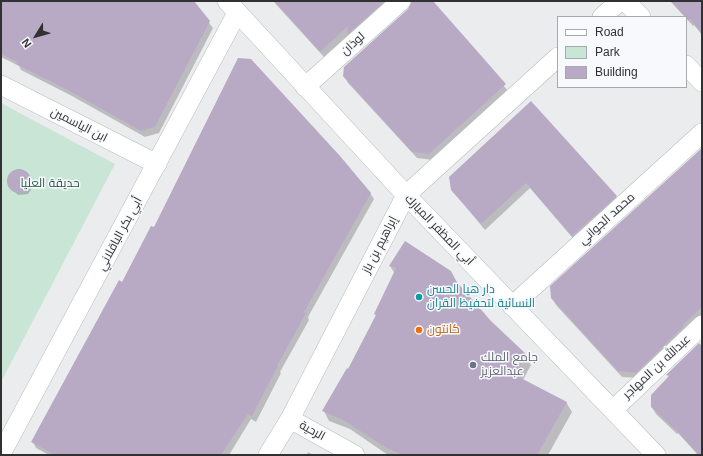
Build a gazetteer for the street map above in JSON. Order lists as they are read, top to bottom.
{
  "streets": {
    "street": [
      "لوذان",
      "ابن الياسمين",
      "محمد الجواني",
      "أبي المظفر المبارك",
      "أبي بكر الباقلاني",
      "إبراهيم بن باز",
      "عبدالله بن المهاجر",
      "الرحية"
    ]
  },
  "crossings": [
    ["لوذان", "أبي المظفر المبارك"],
    ["ابن الياسمين", "أبي بكر الباقلاني"],
    ["محمد الجواني", "أبي المظفر المبارك"],
    ["أبي المظفر المبارك", "أبي بكر الباقلاني"],
    ["أبي المظفر المبارك", "إبراهيم بن باز"],
    ["أبي المظفر المبارك", "عبدالله بن المهاجر"],
    ["إبراهيم بن باز", "الرحية"]
  ],
  "parks": ["حديقة العليا"],
  "places": ["دار هيا الحسن النسائية لتحفيظ القران", "كانتون", "جامع الملك عبدالعزيز"],
  "legend": ["Road", "Park", "Building"],
  "north": "bottom left"
}
